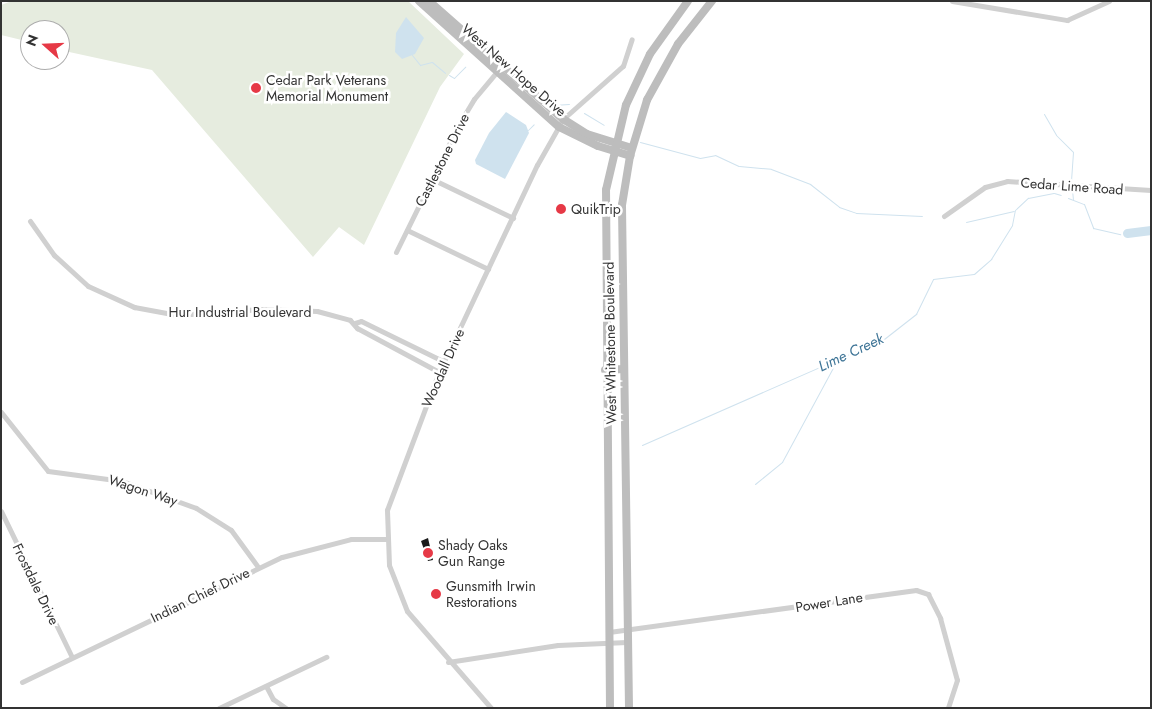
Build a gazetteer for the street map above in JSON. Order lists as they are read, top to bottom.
{
  "streets": {
    "main road": ["West New Hope Drive", "West Whitestone Boulevard"],
    "street": [
      "Castlestone Drive",
      "Cedar Lime Road",
      "Hur Industrial Boulevard",
      "Woodall Drive",
      "Wagon Way",
      "Frostdale Drive",
      "Indian Chief Drive",
      "Power Lane"
    ]
  },
  "crossings": [
    ["West New Hope Drive", "Castlestone Drive"],
    ["West New Hope Drive", "West Whitestone Boulevard"],
    ["West New Hope Drive", "Woodall Drive"],
    ["Hur Industrial Boulevard", "Woodall Drive"],
    ["West Whitestone Boulevard", "Power Lane"],
    ["Woodall Drive", "Indian Chief Drive"],
    ["Wagon Way", "Indian Chief Drive"],
    ["Frostdale Drive", "Indian Chief Drive"]
  ],
  "water": ["Lime Creek"],
  "places": [
    "Cedar Park Veterans Memorial Monument",
    "QuikTrip",
    "Shady Oaks Gun Range",
    "Gunsmith Irwin Restorations"
  ],
  "north": "left"
}
